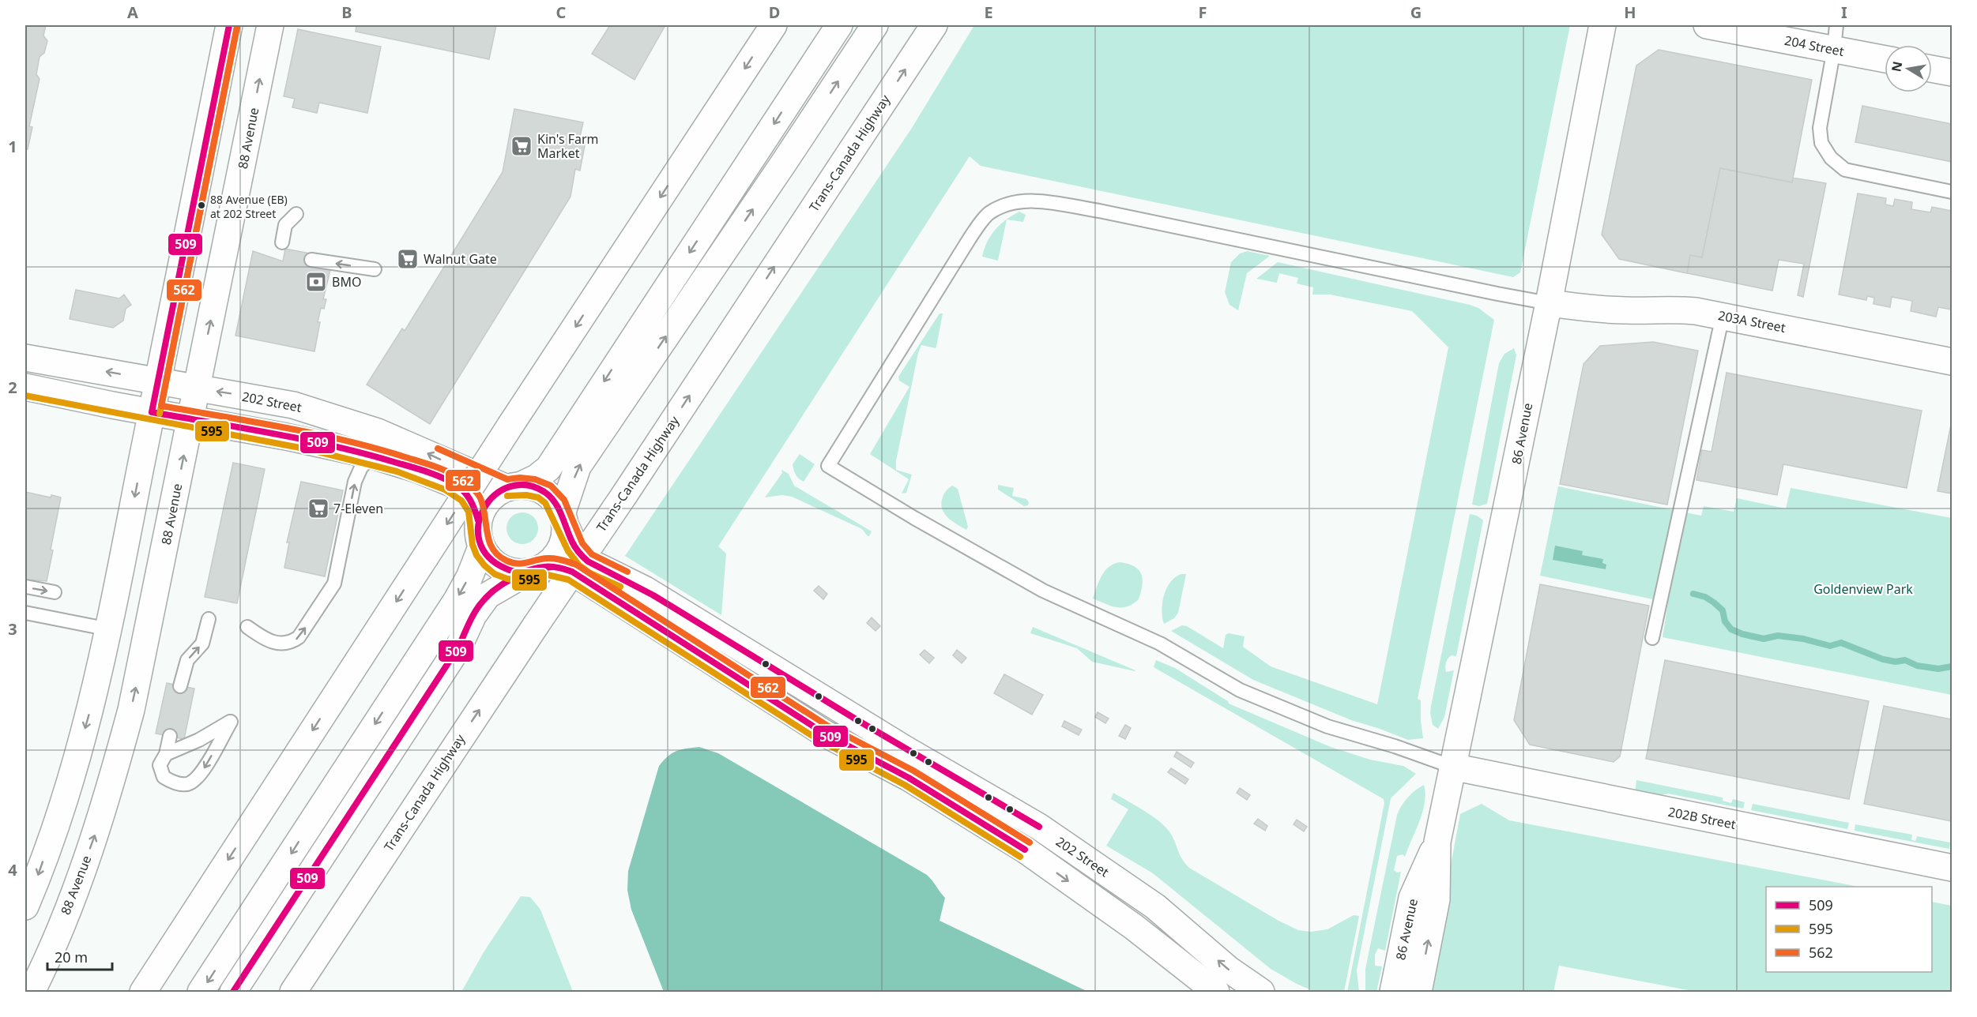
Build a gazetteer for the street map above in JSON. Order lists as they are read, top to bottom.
{
  "streets": {
    "main road": [
      "204 Street",
      "88 Avenue",
      "Trans-Canada Highway",
      "203A Street",
      "202 Street",
      "86 Avenue",
      "202B Street"
    ]
  },
  "crossings": [
    ["88 Avenue", "202 Street"],
    ["203A Street", "86 Avenue"],
    ["86 Avenue", "202B Street"]
  ],
  "parks": ["Goldenview Park"],
  "places": {
    "supermarket": ["Kin's Farm Market", "Walnut Gate", "7-Eleven"],
    "other": ["88 Avenue (EB) at 202 Street"],
    "bank": ["BMO"]
  },
  "lines": ["transit line 509", "transit line 595", "transit line 562"],
  "legend": ["509", "595", "562"],
  "scale_bar": "20 m",
  "north": "left",
  "grid": {
    "columns": [
      "A",
      "B",
      "C",
      "D",
      "E",
      "F",
      "G",
      "H",
      "I"
    ],
    "rows": [
      "1",
      "2",
      "3",
      "4"
    ]
  }
}
